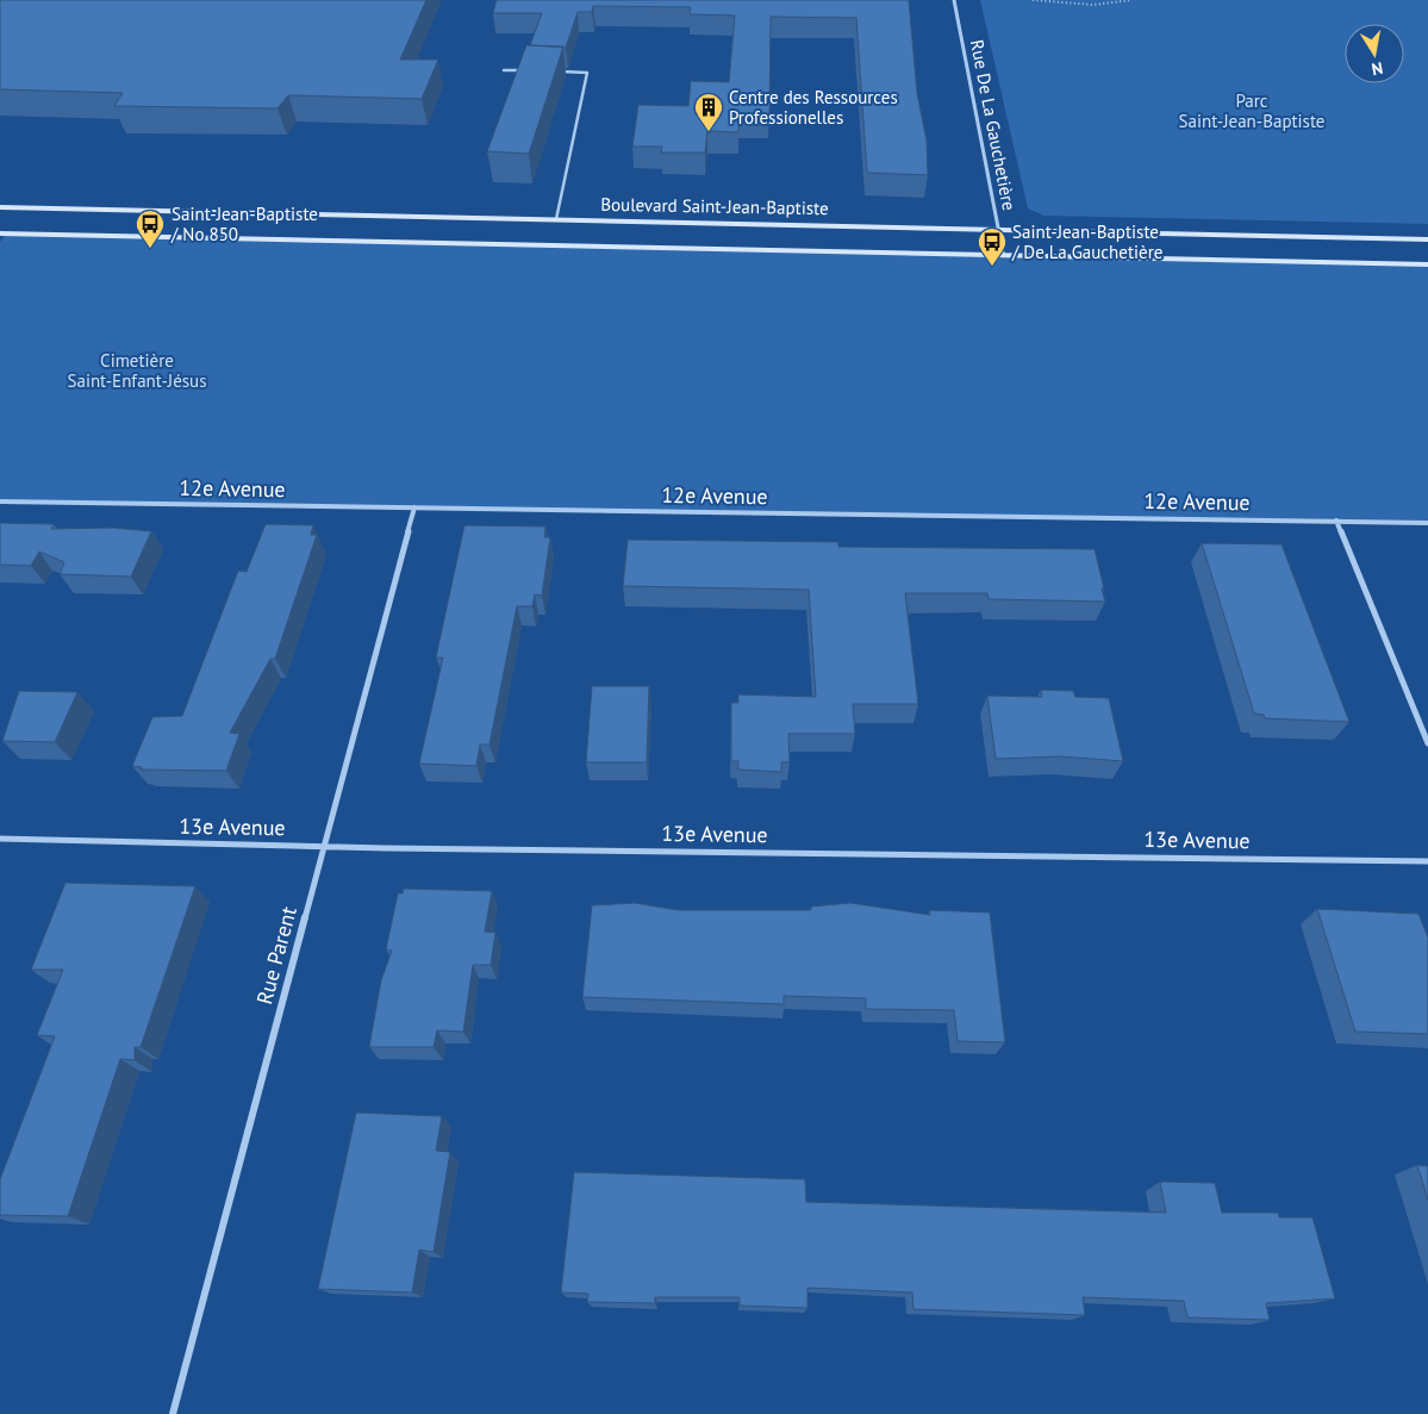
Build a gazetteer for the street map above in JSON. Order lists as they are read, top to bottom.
{
  "streets": {
    "main road": ["Boulevard Saint-Jean-Baptiste"],
    "street": [
      "Rue De La Gauchetière",
      "12e Avenue",
      "13e Avenue",
      "Rue Parent"
    ]
  },
  "crossings": [
    ["Rue De La Gauchetière", "Boulevard Saint-Jean-Baptiste"],
    ["12e Avenue", "Rue Parent"],
    ["13e Avenue", "Rue Parent"]
  ],
  "parks": ["Parc Saint-Jean-Baptiste", "Cimetière Saint-Enfant-Jésus"],
  "places": {
    "building": ["Centre des Ressources Professionelles"],
    "bus stop": ["Saint-Jean-Baptiste / No 850", "Saint-Jean-Baptiste / De La Gauchetière"]
  },
  "north": "bottom"
}
